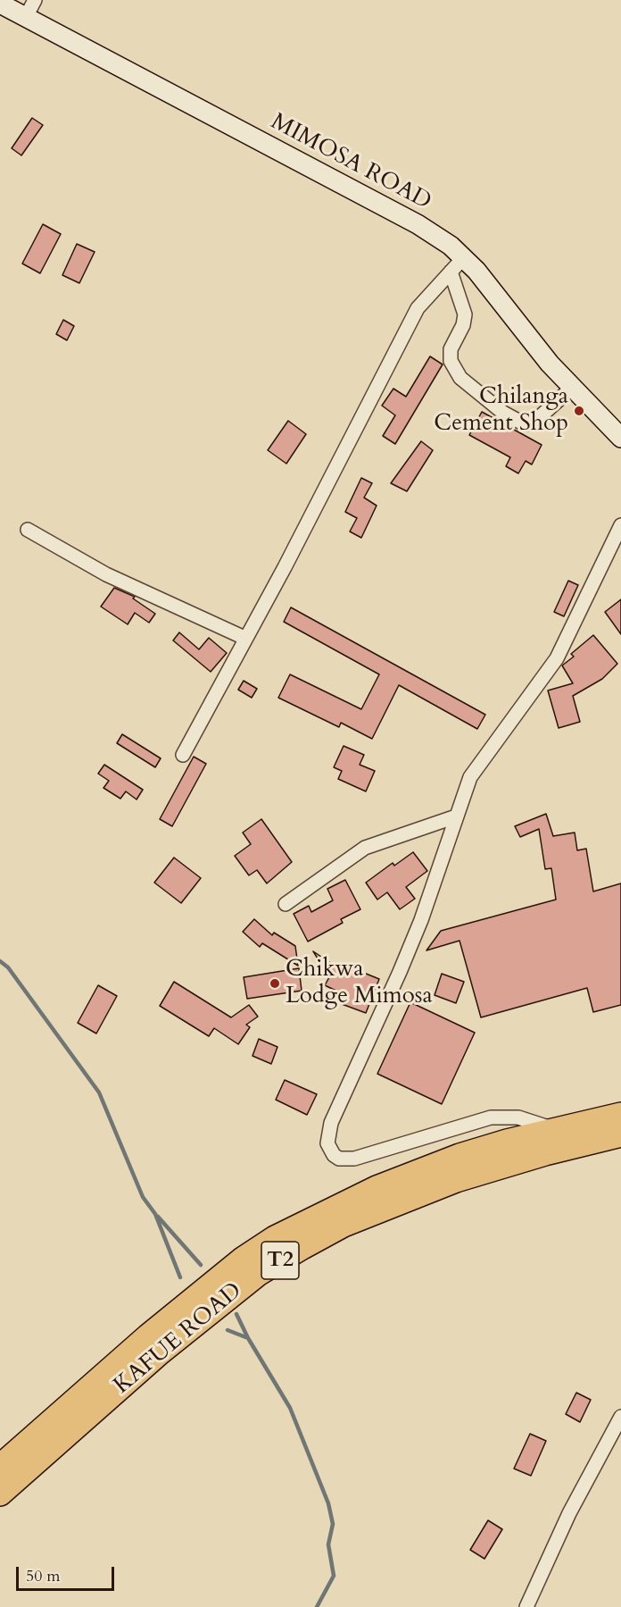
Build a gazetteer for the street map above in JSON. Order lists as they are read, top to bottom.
{
  "streets": {
    "highway": ["T2", "KAFUE ROAD"],
    "street": ["MIMOSA ROAD"]
  },
  "places": ["Chilanga Cement Shop", "Chikwa Lodge Mimosa"],
  "scale_bar": "50 m"
}
